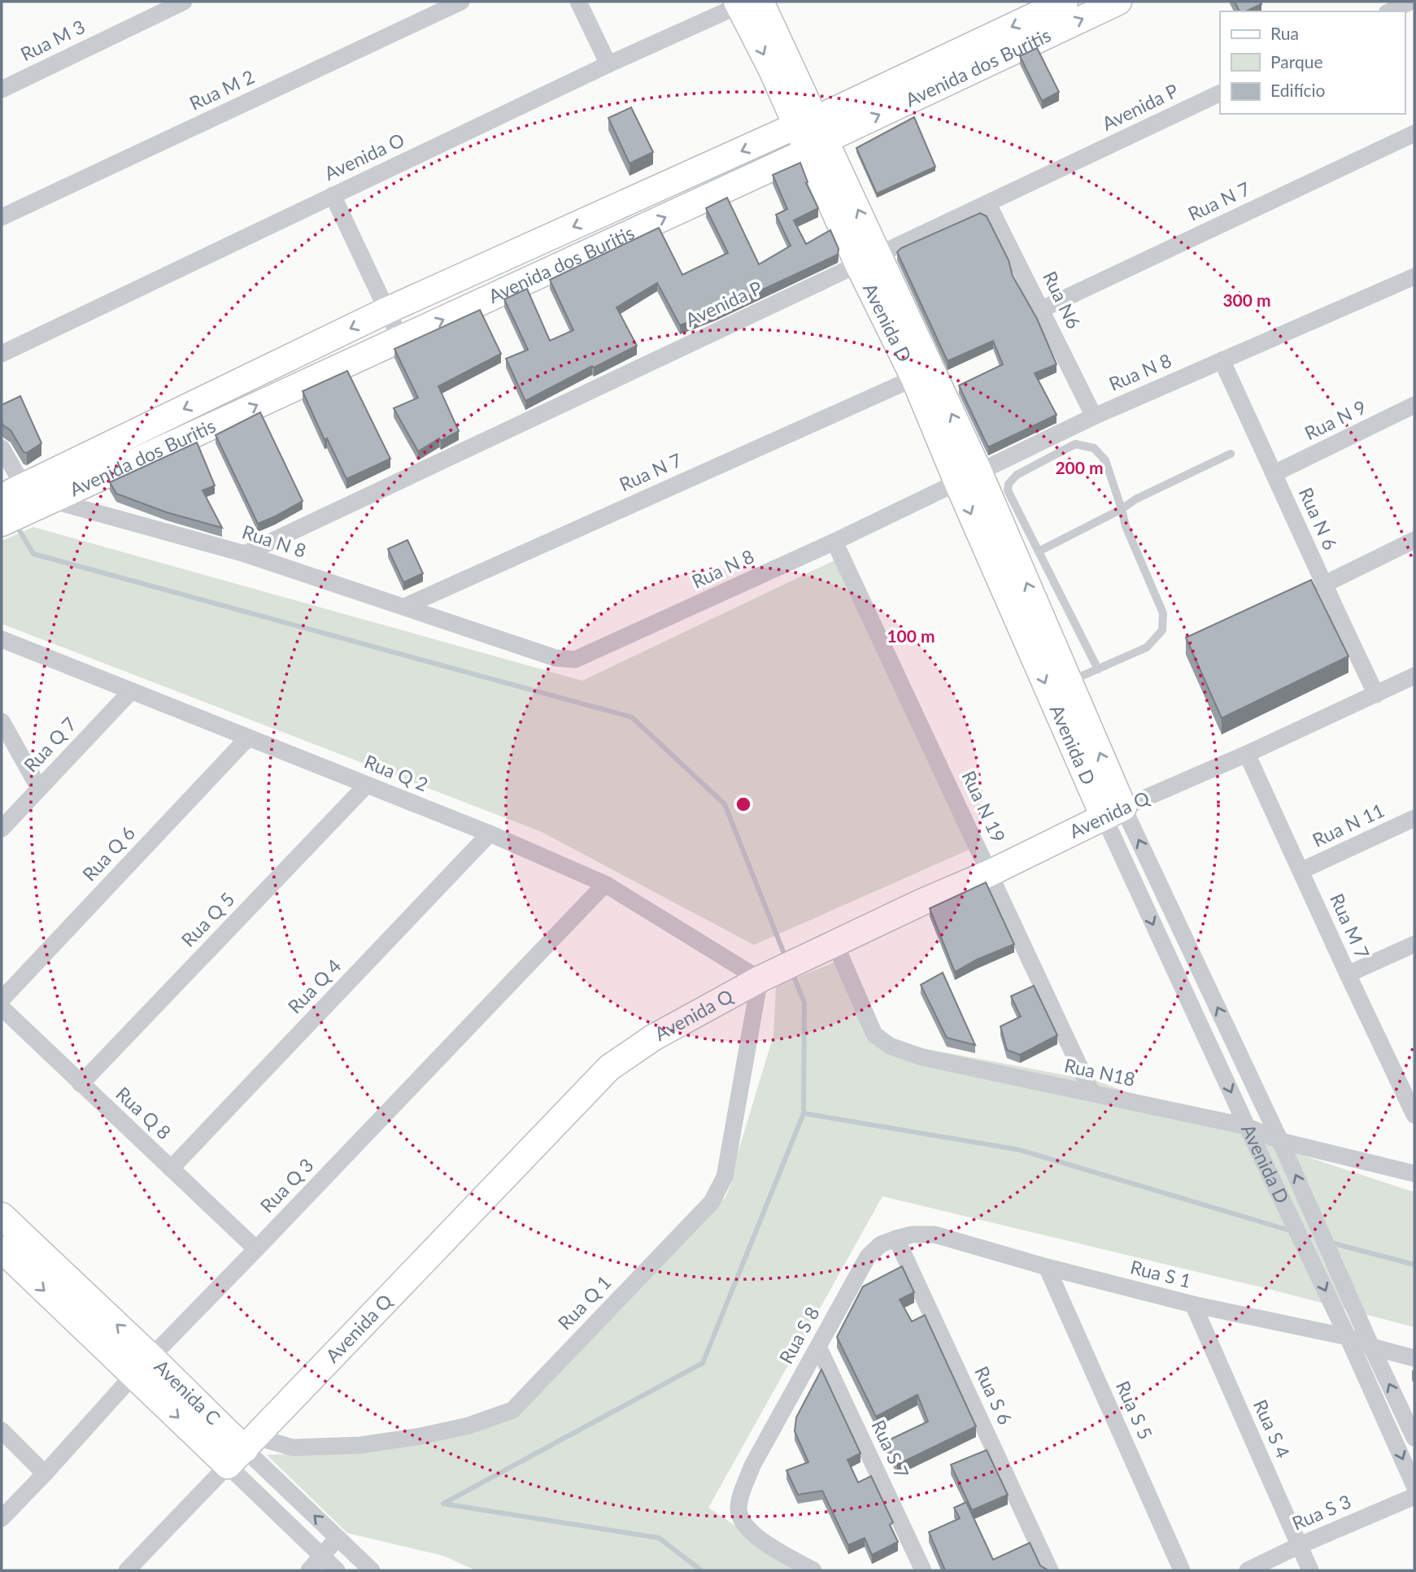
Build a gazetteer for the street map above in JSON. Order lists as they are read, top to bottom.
{
  "streets": {
    "street": [
      "Rua M 3",
      "Avenida dos Buritis",
      "Rua M 2",
      "Avenida P",
      "Avenida O",
      "Rua N 7",
      "Rua N6",
      "Avenida D",
      "Rua N 8",
      "Rua N 9",
      "Rua N 6",
      "Rua Q 7",
      "Rua Q 2",
      "Rua N 19",
      "Avenida Q",
      "Rua N 11",
      "Rua Q 6",
      "Rua Q 5",
      "Rua M 7",
      "Rua Q 4",
      "Rua N18",
      "Rua Q 8",
      "Rua Q 3",
      "Rua S 1",
      "Rua Q 1",
      "Rua S 8",
      "Avenida C",
      "Rua S 6",
      "Rua S 5",
      "Rua S 4",
      "Rua S 7",
      "Rua S 3"
    ]
  },
  "crossings": [
    ["Avenida dos Buritis", "Avenida D"],
    ["Avenida dos Buritis", "Rua N 8"],
    ["Avenida P", "Rua N6"],
    ["Avenida P", "Avenida D"],
    ["Avenida P", "Rua N 8"],
    ["Avenida O", "Avenida D"],
    ["Rua N 7", "Rua N6"],
    ["Rua N 7", "Avenida D"],
    ["Rua N 7", "Rua N 8"],
    ["Rua N6", "Rua N 8"],
    ["Avenida D", "Rua N 8"],
    ["Avenida D", "Avenida Q"],
    ["Avenida D", "Rua N18"],
    ["Avenida D", "Rua S 1"],
    ["Rua N 8", "Rua N 6"],
    ["Rua N 8", "Rua N 19"],
    ["Rua N 9", "Rua N 6"],
    ["Rua N 6", "Avenida Q"],
    ["Rua Q 7", "Rua Q 2"],
    ["Rua Q 2", "Avenida Q"],
    ["Rua Q 2", "Rua Q 6"],
    ["Rua Q 2", "Rua Q 5"],
    ["Rua Q 2", "Rua Q 4"],
    ["Rua Q 2", "Rua Q 3"],
    ["Rua Q 2", "Rua Q 1"],
    ["Rua N 19", "Avenida Q"],
    ["Rua N 19", "Rua N18"],
    ["Avenida Q", "Rua M 7"],
    ["Avenida Q", "Rua N18"],
    ["Avenida Q", "Rua Q 1"],
    ["Avenida Q", "Avenida C"],
    ["Rua N 11", "Rua M 7"],
    ["Rua Q 5", "Rua Q 8"],
    ["Rua Q 4", "Rua Q 8"],
    ["Rua Q 8", "Rua Q 3"],
    ["Rua Q 3", "Avenida C"],
    ["Rua S 1", "Rua S 8"],
    ["Rua S 1", "Rua S 6"],
    ["Rua S 1", "Rua S 5"],
    ["Rua S 1", "Rua S 4"],
    ["Rua Q 1", "Avenida C"],
    ["Rua S 8", "Rua S 6"],
    ["Rua S 8", "Rua S 7"],
    ["Rua S 4", "Rua S 3"]
  ],
  "legend": ["Rua", "Parque", "Edifício"],
  "rings": ["300 m", "200 m", "100 m"]
}
